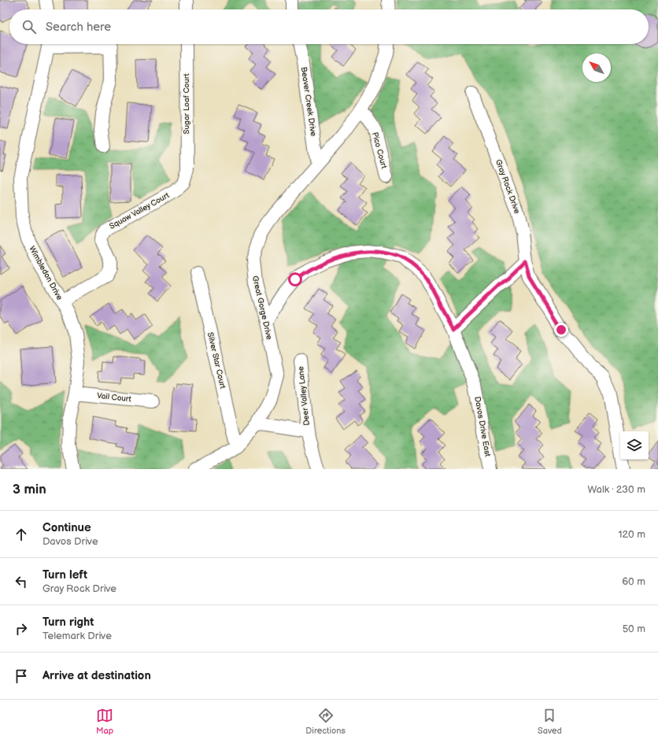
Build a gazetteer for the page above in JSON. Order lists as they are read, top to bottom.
{
  "streets": {
    "street": [
      "Beaver Creek Drive",
      "Sugar Loaf Court",
      "Pico Court",
      "Gray Rock Drive",
      "Squaw Valley Court",
      "Wimbledon Drive",
      "Great Gorge Drive",
      "Silver Star Court",
      "Deer Valley Lane",
      "Vail Court",
      "Davos Drive East"
    ]
  },
  "crossings": [
    ["Beaver Creek Drive", "Great Gorge Drive"],
    ["Sugar Loaf Court", "Squaw Valley Court"],
    ["Pico Court", "Great Gorge Drive"],
    ["Squaw Valley Court", "Wimbledon Drive"],
    ["Wimbledon Drive", "Vail Court"],
    ["Great Gorge Drive", "Silver Star Court"],
    ["Great Gorge Drive", "Deer Valley Lane"],
    ["Great Gorge Drive", "Davos Drive East"]
  ],
  "north": "top left",
  "page": {
    "search": "Search here",
    "heading": ["3 min", "Walk · 230 m"],
    "list": [
      ["Continue", "Davos Drive", "120 m"],
      ["Turn left", "Gray Rock Drive", "60 m"],
      ["Turn right", "Telemark Drive", "50 m"],
      "Arrive at destination"
    ],
    "nav": ["Map", "Directions", "Saved"]
  }
}
